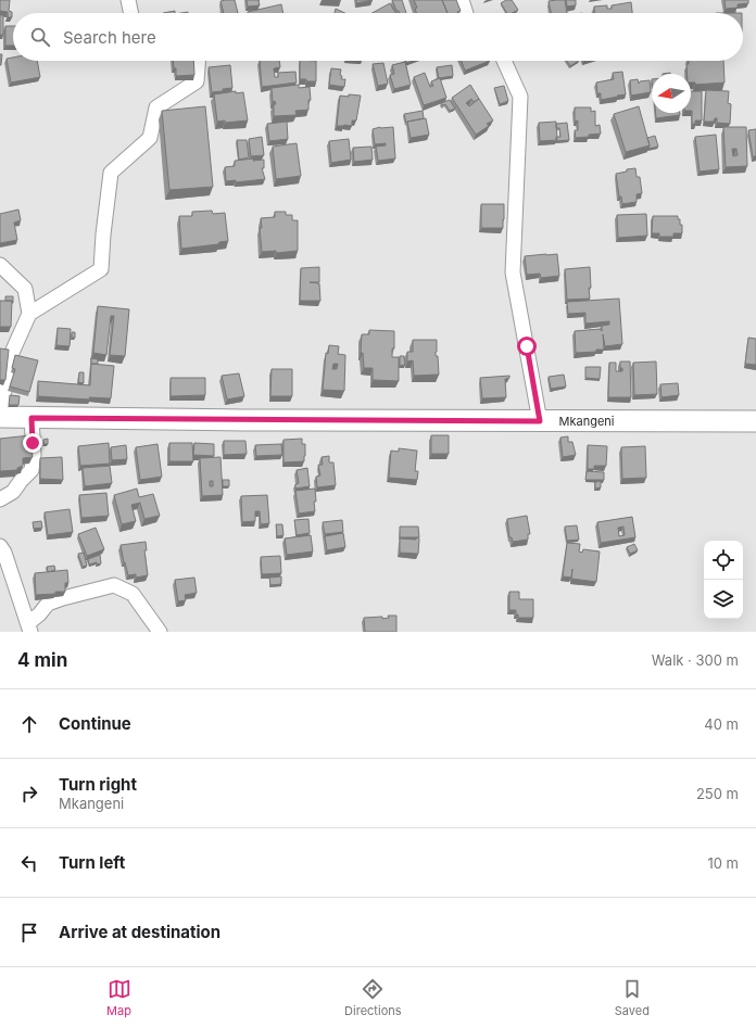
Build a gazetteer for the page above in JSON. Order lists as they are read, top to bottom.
{
  "streets": {
    "street": ["Mkangeni"]
  },
  "north": "left",
  "page": {
    "search": "Search here",
    "heading": ["4 min", "Walk · 300 m"],
    "list": [
      ["Continue", "40 m"],
      ["Turn right", "Mkangeni", "250 m"],
      ["Turn left", "10 m"],
      "Arrive at destination"
    ],
    "nav": ["Map", "Directions", "Saved"]
  }
}
